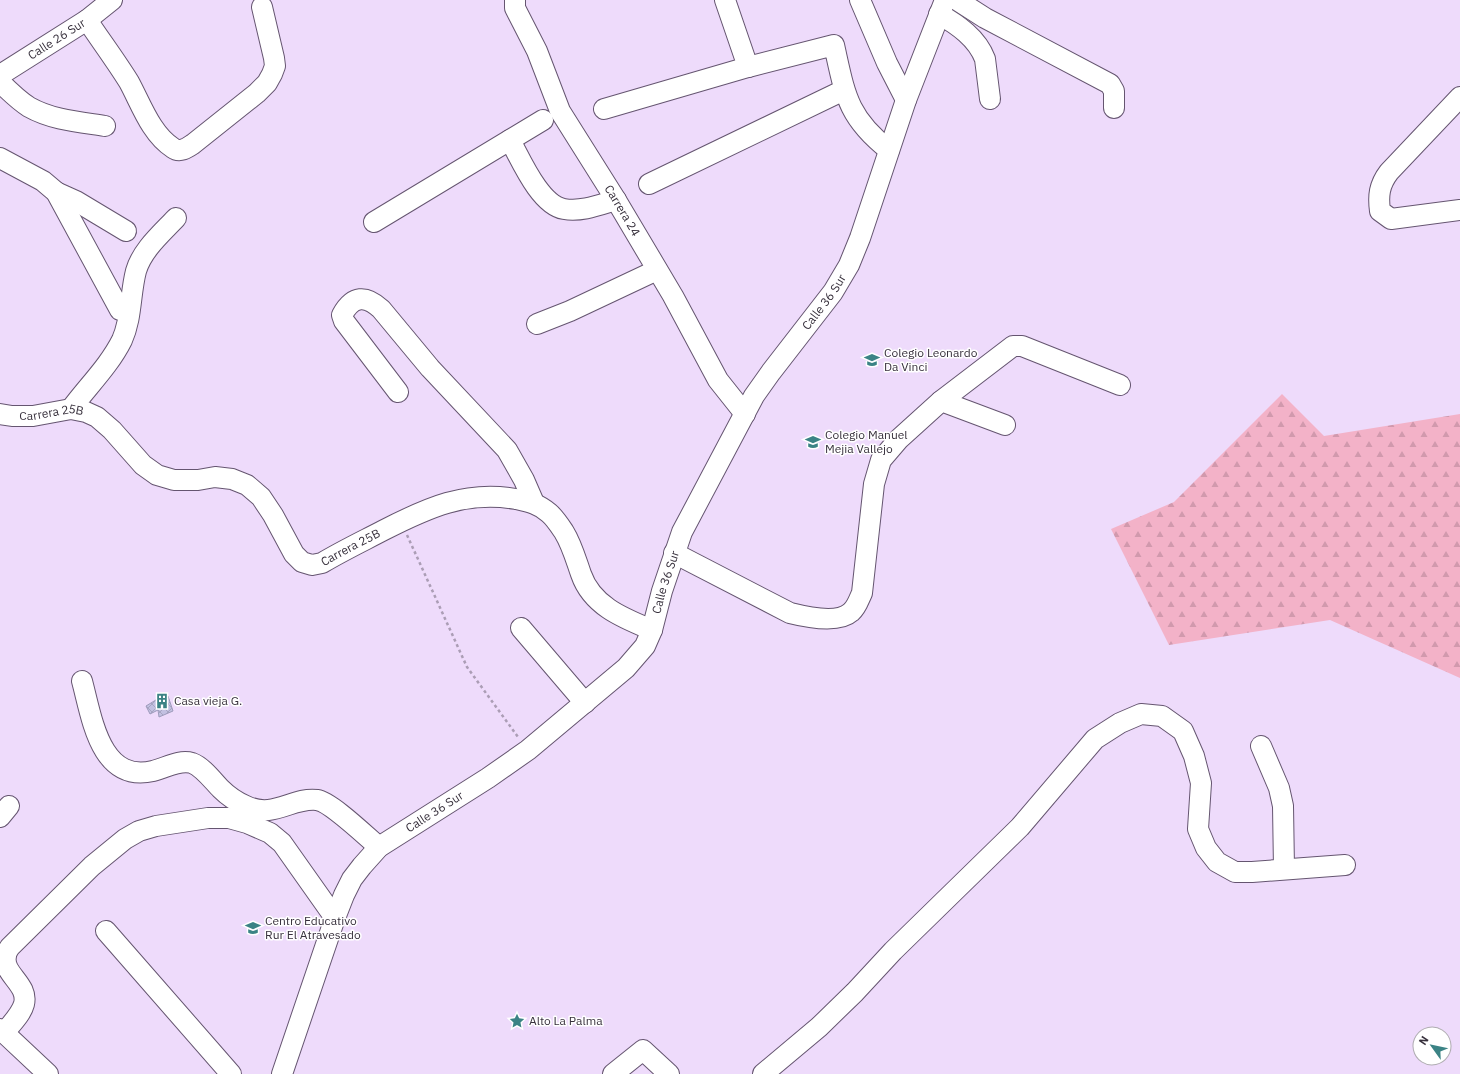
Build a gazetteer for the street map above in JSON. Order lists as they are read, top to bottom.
{
  "streets": {
    "street": [
      "Calle 26 Sur",
      "Carrera 24",
      "Calle 36 Sur",
      "Carrera 25B"
    ]
  },
  "crossings": [
    ["Carrera 24", "Calle 36 Sur"],
    ["Calle 36 Sur", "Carrera 25B"]
  ],
  "places": {
    "school or university": ["Colegio Leonardo Da Vinci", "Colegio Manuel Mejia Vallejo", "Centro Educativo Rur El Atravesado"],
    "building": ["Casa vieja G."],
    "place": ["Alto La Palma"]
  },
  "north": "top left"
}
